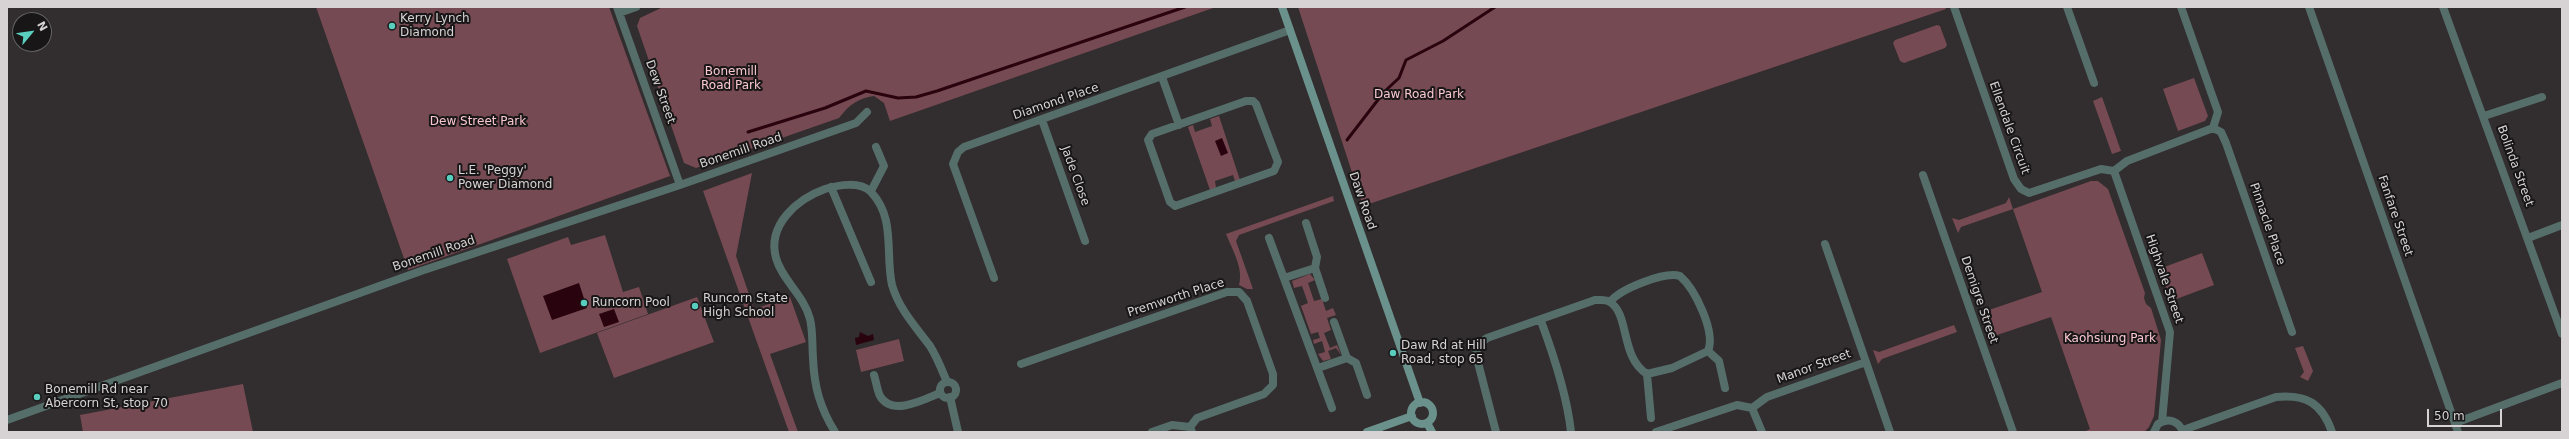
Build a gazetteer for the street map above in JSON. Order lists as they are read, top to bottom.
{
  "streets": {
    "street": [
      "Dew Street",
      "Diamond Place",
      "Ellendale Circuit",
      "Bonemill Road",
      "Bolinda Street",
      "Jade Close",
      "Daw Road",
      "Fanfare Street",
      "Pinnacle Place",
      "Highvale Street",
      "Premworth Place",
      "Demigre Street",
      "Manor Street"
    ]
  },
  "crossings": [
    ["Dew Street", "Bonemill Road"],
    ["Diamond Place", "Jade Close"],
    ["Diamond Place", "Daw Road"],
    ["Ellendale Circuit", "Highvale Street"]
  ],
  "parks": [
    "Bonemill Road Park",
    "Daw Road Park",
    "Dew Street Park",
    "Kaohsiung Park"
  ],
  "places": [
    "Kerry Lynch Diamond",
    "L.E. 'Peggy' Power Diamond",
    "Runcorn Pool",
    "Runcorn State High School",
    "Daw Rd at Hill Road, stop 65",
    "Bonemill Rd near Abercorn St, stop 70"
  ],
  "scale_bar": "50 m",
  "north": "top right"
}
